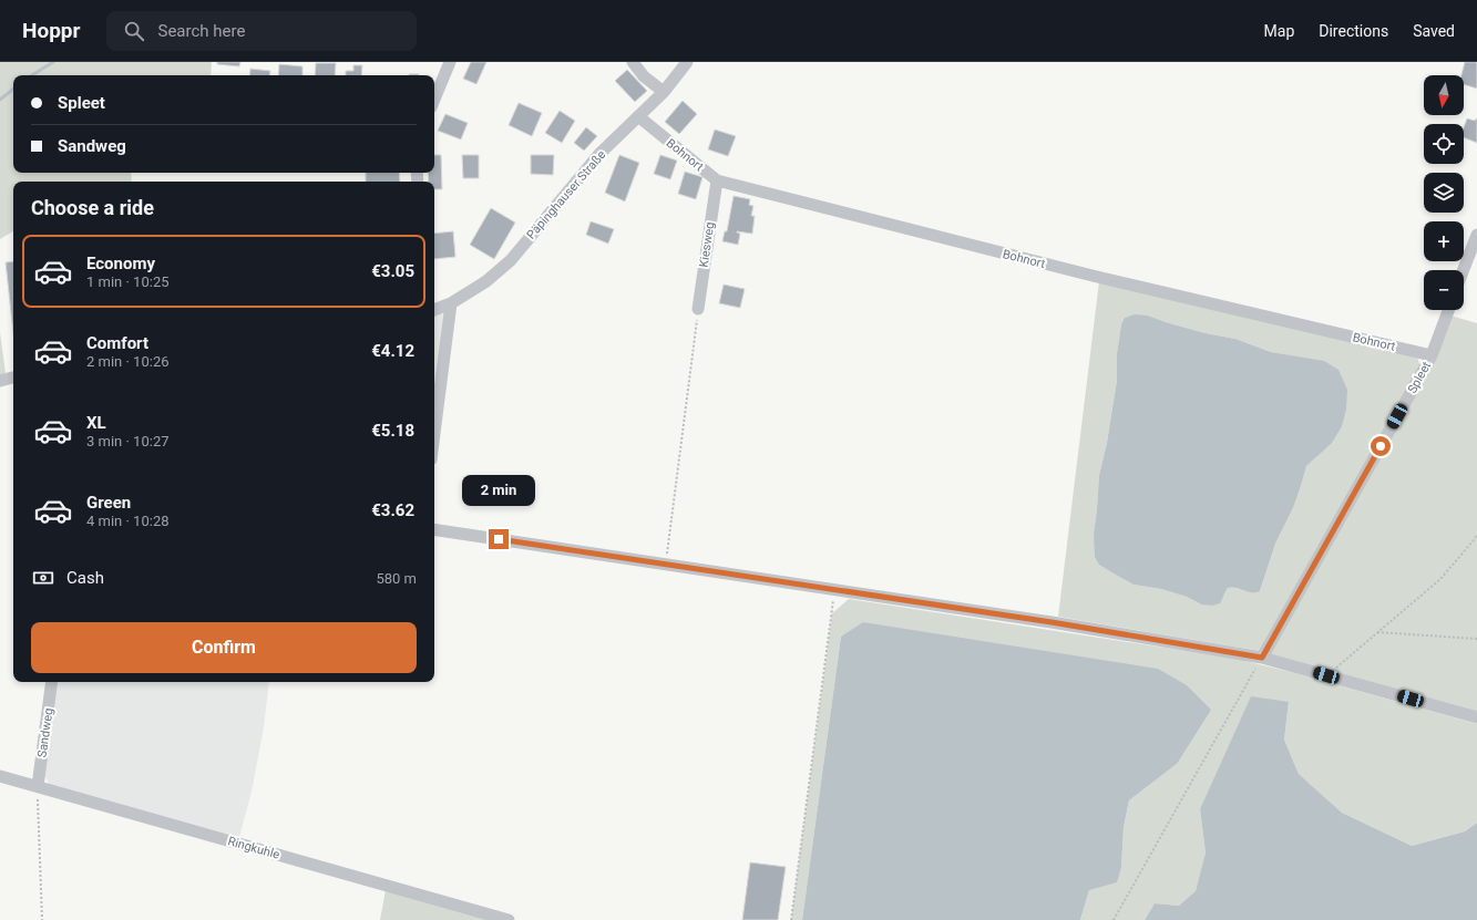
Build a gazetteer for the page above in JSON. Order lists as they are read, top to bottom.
{
  "streets": {
    "street": [
      "Bohnort",
      "Päpinghauser Straße",
      "Kiesweg",
      "Spleet",
      "Sandweg",
      "Ringkuhle"
    ]
  },
  "crossings": [
    ["Bohnort", "Päpinghauser Straße"],
    ["Bohnort", "Kiesweg"],
    ["Bohnort", "Spleet"],
    ["Sandweg", "Ringkuhle"]
  ],
  "north": "bottom",
  "page": {
    "header": "Hoppr",
    "search": "Search here",
    "nav": ["Map", "Directions", "Saved"],
    "map_buttons": ["+", "−"],
    "banner": ["Spleet", "Sandweg"],
    "heading": "Choose a ride",
    "list": [
      {
        "name": "Economy",
        "note": "1 min · 10:25",
        "value": "€3.05"
      },
      {
        "name": "Comfort",
        "note": "2 min · 10:26",
        "value": "€4.12"
      },
      {
        "name": "XL",
        "note": "3 min · 10:27",
        "value": "€5.18"
      },
      {
        "name": "Green",
        "note": "4 min · 10:28",
        "value": "€3.62"
      }
    ],
    "bubble": "2 min",
    "pay": ["Cash", "580 m"],
    "buttons": "Confirm"
  }
}
